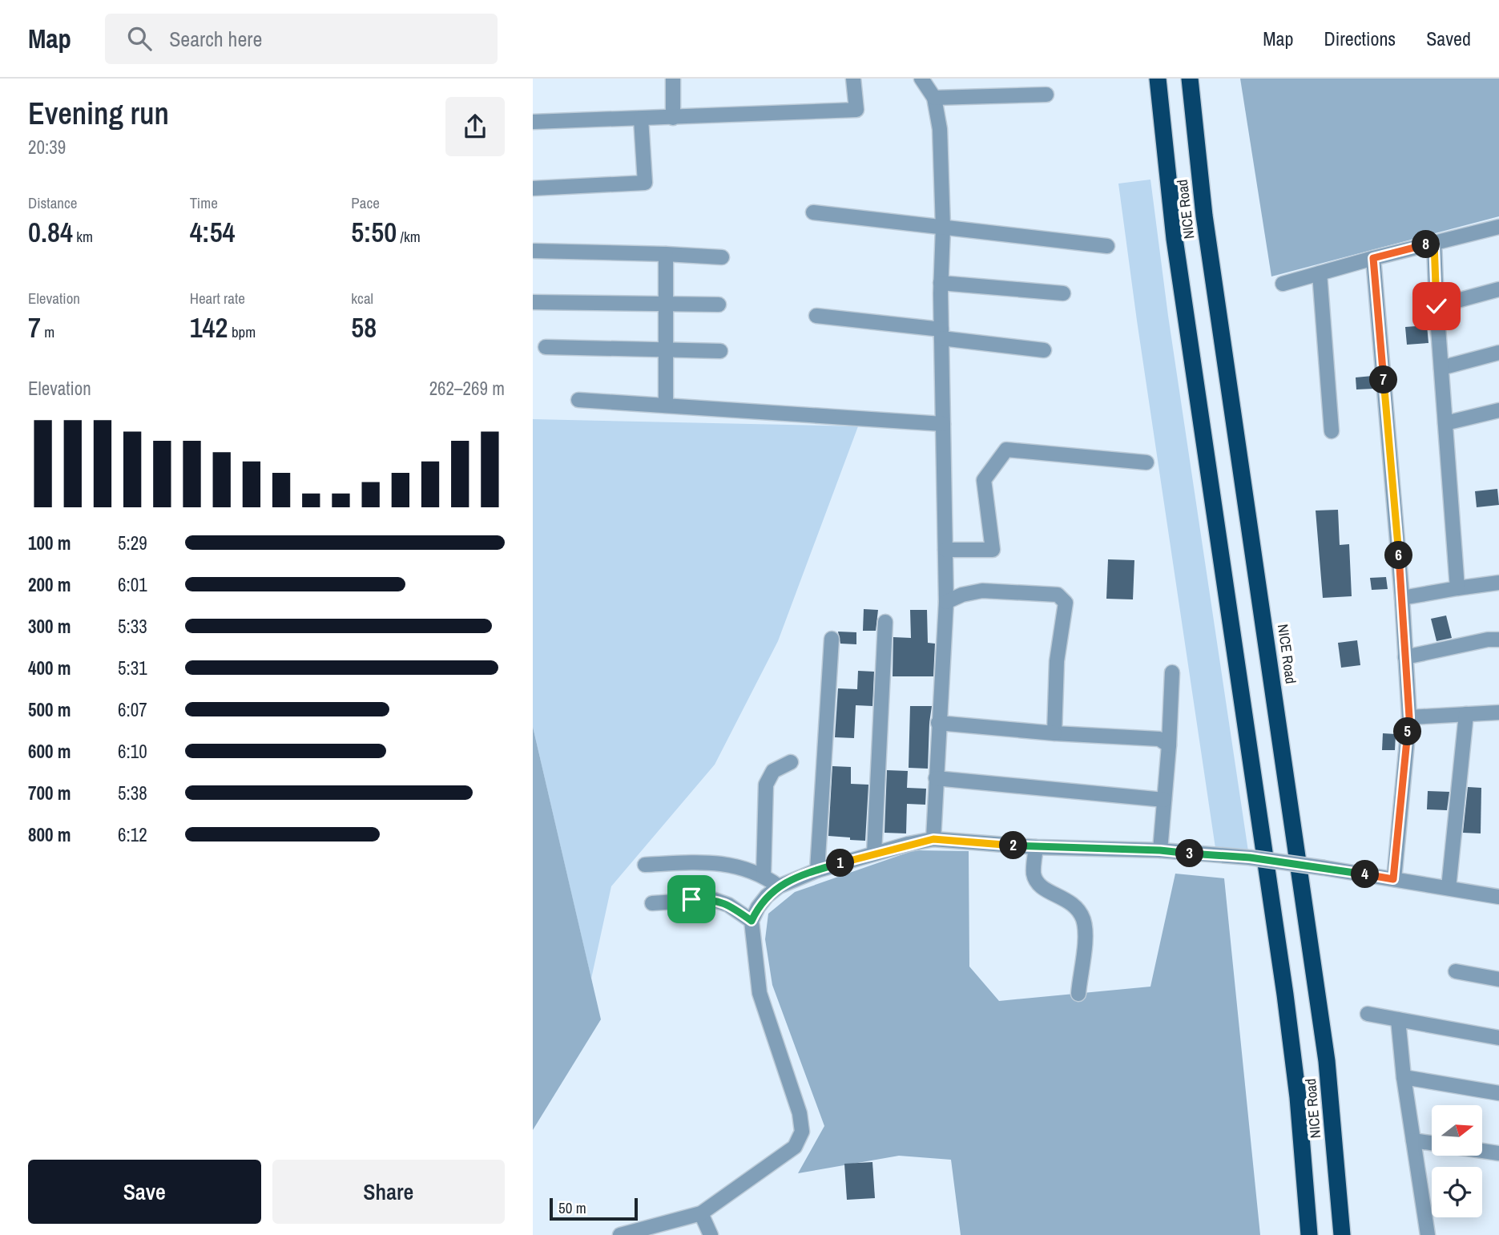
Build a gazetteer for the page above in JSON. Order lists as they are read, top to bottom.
{
  "streets": {
    "highway": ["NICE Road"]
  },
  "scale_bar": "50 m",
  "north": "right",
  "page": {
    "header": "Map",
    "search": "Search here",
    "nav": ["Map", "Directions", "Saved"],
    "heading": ["Evening run", "20:39"],
    "stats": [
      ["Distance", "0.84 km"],
      ["Time", "4:54"],
      ["Pace", "5:50 /km"],
      ["Elevation", "7 m"],
      ["Heart rate", "142 bpm"],
      ["kcal", "58"]
    ],
    "pins": [
      "8",
      "7",
      "6",
      "5",
      "2",
      "3",
      "1",
      "4"
    ],
    "chart": ["Elevation", "262–269 m"],
    "list": [
      {
        "name": "100 m",
        "note": "5:29"
      },
      {
        "name": "200 m",
        "note": "6:01"
      },
      {
        "name": "300 m",
        "note": "5:33"
      },
      {
        "name": "400 m",
        "note": "5:31"
      },
      {
        "name": "500 m",
        "note": "6:07"
      },
      {
        "name": "600 m",
        "note": "6:10"
      },
      {
        "name": "700 m",
        "note": "5:38"
      },
      {
        "name": "800 m",
        "note": "6:12"
      }
    ],
    "buttons": ["Save", "Share"],
    "scale": "50 m"
  }
}
